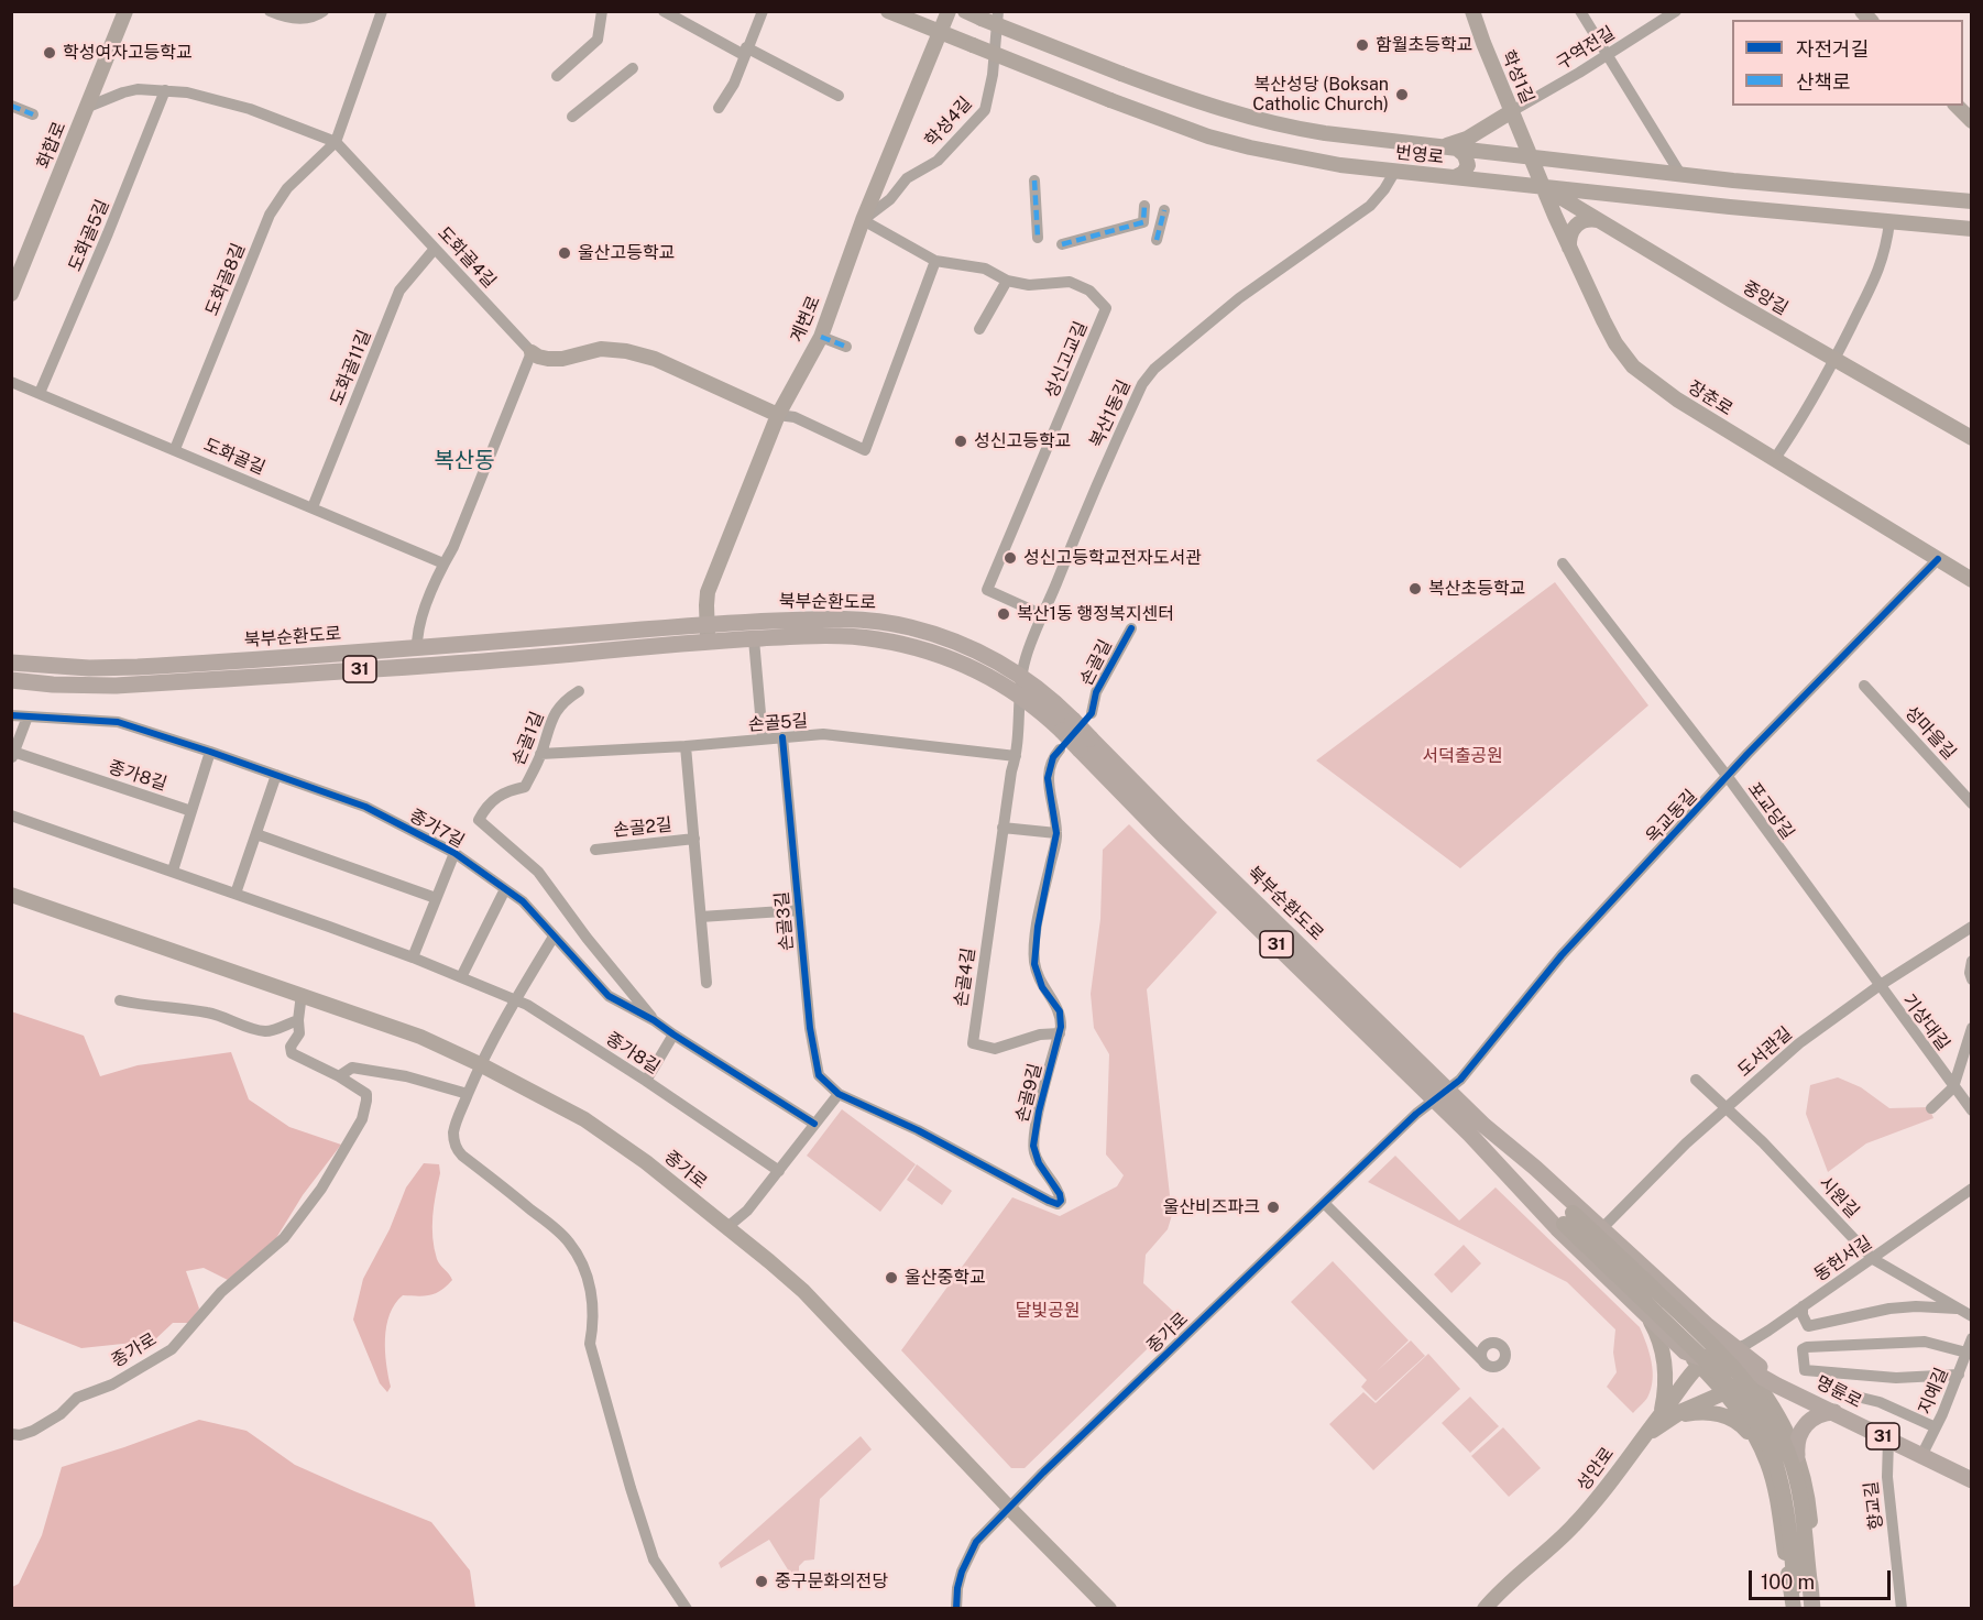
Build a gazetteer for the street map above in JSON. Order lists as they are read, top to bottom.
{
  "streets": {
    "main road": [
      "학성1길",
      "화합로",
      "번영로",
      "중앙길",
      "계변로",
      "장춘로",
      "북부순환도로",
      "31",
      "종가로",
      "명륜로",
      "성안로"
    ],
    "street": [
      "구역전길",
      "학성4길",
      "도화골5길",
      "도화골4길",
      "도화골8길",
      "성신고교길",
      "도화골11길",
      "복산1동길",
      "도화골길",
      "손골길",
      "손골5길",
      "성마을길",
      "손골1길",
      "종가8길",
      "포교당길",
      "옥교동길",
      "손골2길",
      "종가7길",
      "손골3길",
      "손골4길",
      "기상대길",
      "도서관길",
      "손골9길",
      "시원길",
      "동헌서길",
      "지예길",
      "향교길"
    ]
  },
  "crossings": [
    ["구역전길", "학성1길"],
    ["학성1길", "번영로"],
    ["학성1길", "장춘로"],
    ["학성4길", "계변로"],
    ["화합로", "도화골4길"],
    ["번영로", "중앙길"],
    ["번영로", "계변로"],
    ["번영로", "장춘로"],
    ["번영로", "복산1동길"],
    ["도화골5길", "도화골4길"],
    ["도화골5길", "도화골길"],
    ["도화골4길", "도화골8길"],
    ["도화골4길", "도화골11길"],
    ["도화골8길", "도화골길"],
    ["중앙길", "장춘로"],
    ["계변로", "북부순환도로"],
    ["성신고교길", "복산1동길"],
    ["도화골11길", "도화골길"],
    ["장춘로", "옥교동길"],
    ["복산1동길", "북부순환도로"],
    ["복산1동길", "손골4길"],
    ["북부순환도로", "옥교동길"],
    ["북부순환도로", "손골4길"],
    ["북부순환도로", "종가로"],
    ["손골5길", "손골1길"],
    ["손골5길", "손골2길"],
    ["손골5길", "손골3길"],
    ["손골5길", "손골4길"],
    ["손골1길", "종가7길"],
    ["종가8길", "종가7길"],
    ["포교당길", "옥교동길"],
    ["포교당길", "기상대길"],
    ["포교당길", "도서관길"],
    ["옥교동길", "종가로"],
    ["손골3길", "손골9길"],
    ["손골4길", "손골9길"],
    ["기상대길", "도서관길"],
    ["도서관길", "시원길"],
    ["시원길", "동헌서길"],
    ["지예길", "명륜로"],
    ["명륜로", "향교길"]
  ],
  "districts": ["복산동"],
  "parks": ["서덕출공원", "달빛공원"],
  "places": [
    "함월초등학교",
    "학성여자고등학교",
    "복산성당 (Boksan Catholic Church)",
    "울산고등학교",
    "성신고등학교",
    "성신고등학교전자도서관",
    "복산초등학교",
    "복산1동 행정복지센터",
    "울산비즈파크",
    "울산중학교",
    "중구문화의전당"
  ],
  "legend": ["자전거길", "산책로"],
  "scale_bar": "100 m"
}
